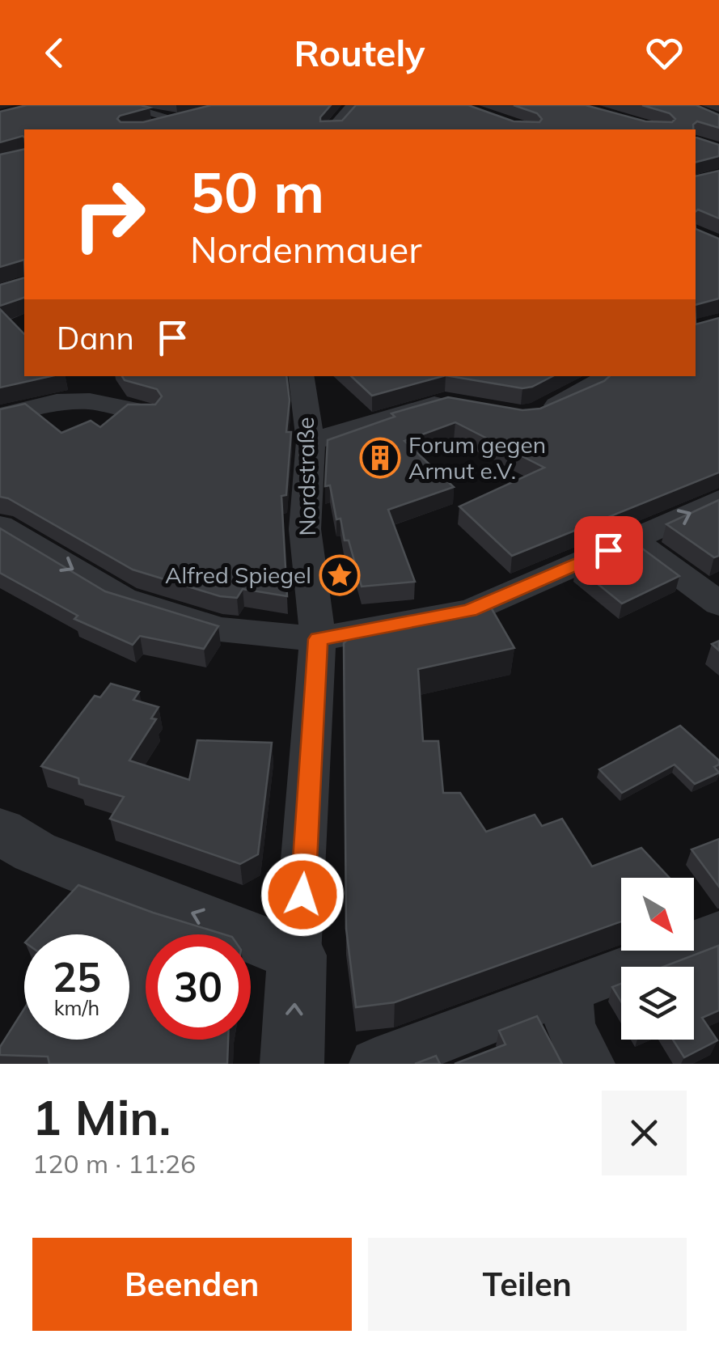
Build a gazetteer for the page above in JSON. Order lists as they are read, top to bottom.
{
  "streets": {
    "street": ["Nordstraße"]
  },
  "places": {
    "building": ["Forum gegen Armut e.V."],
    "place": ["Alfred Spiegel"]
  },
  "north": "bottom right",
  "page": {
    "header": "Routely",
    "turn": ["50 m", "Nordenmauer"],
    "then": "Dann",
    "speed": "25 km/h",
    "limit": "30",
    "heading": ["1 Min.", "120 m · 11:26"],
    "buttons": ["Beenden", "Teilen"]
  }
}
